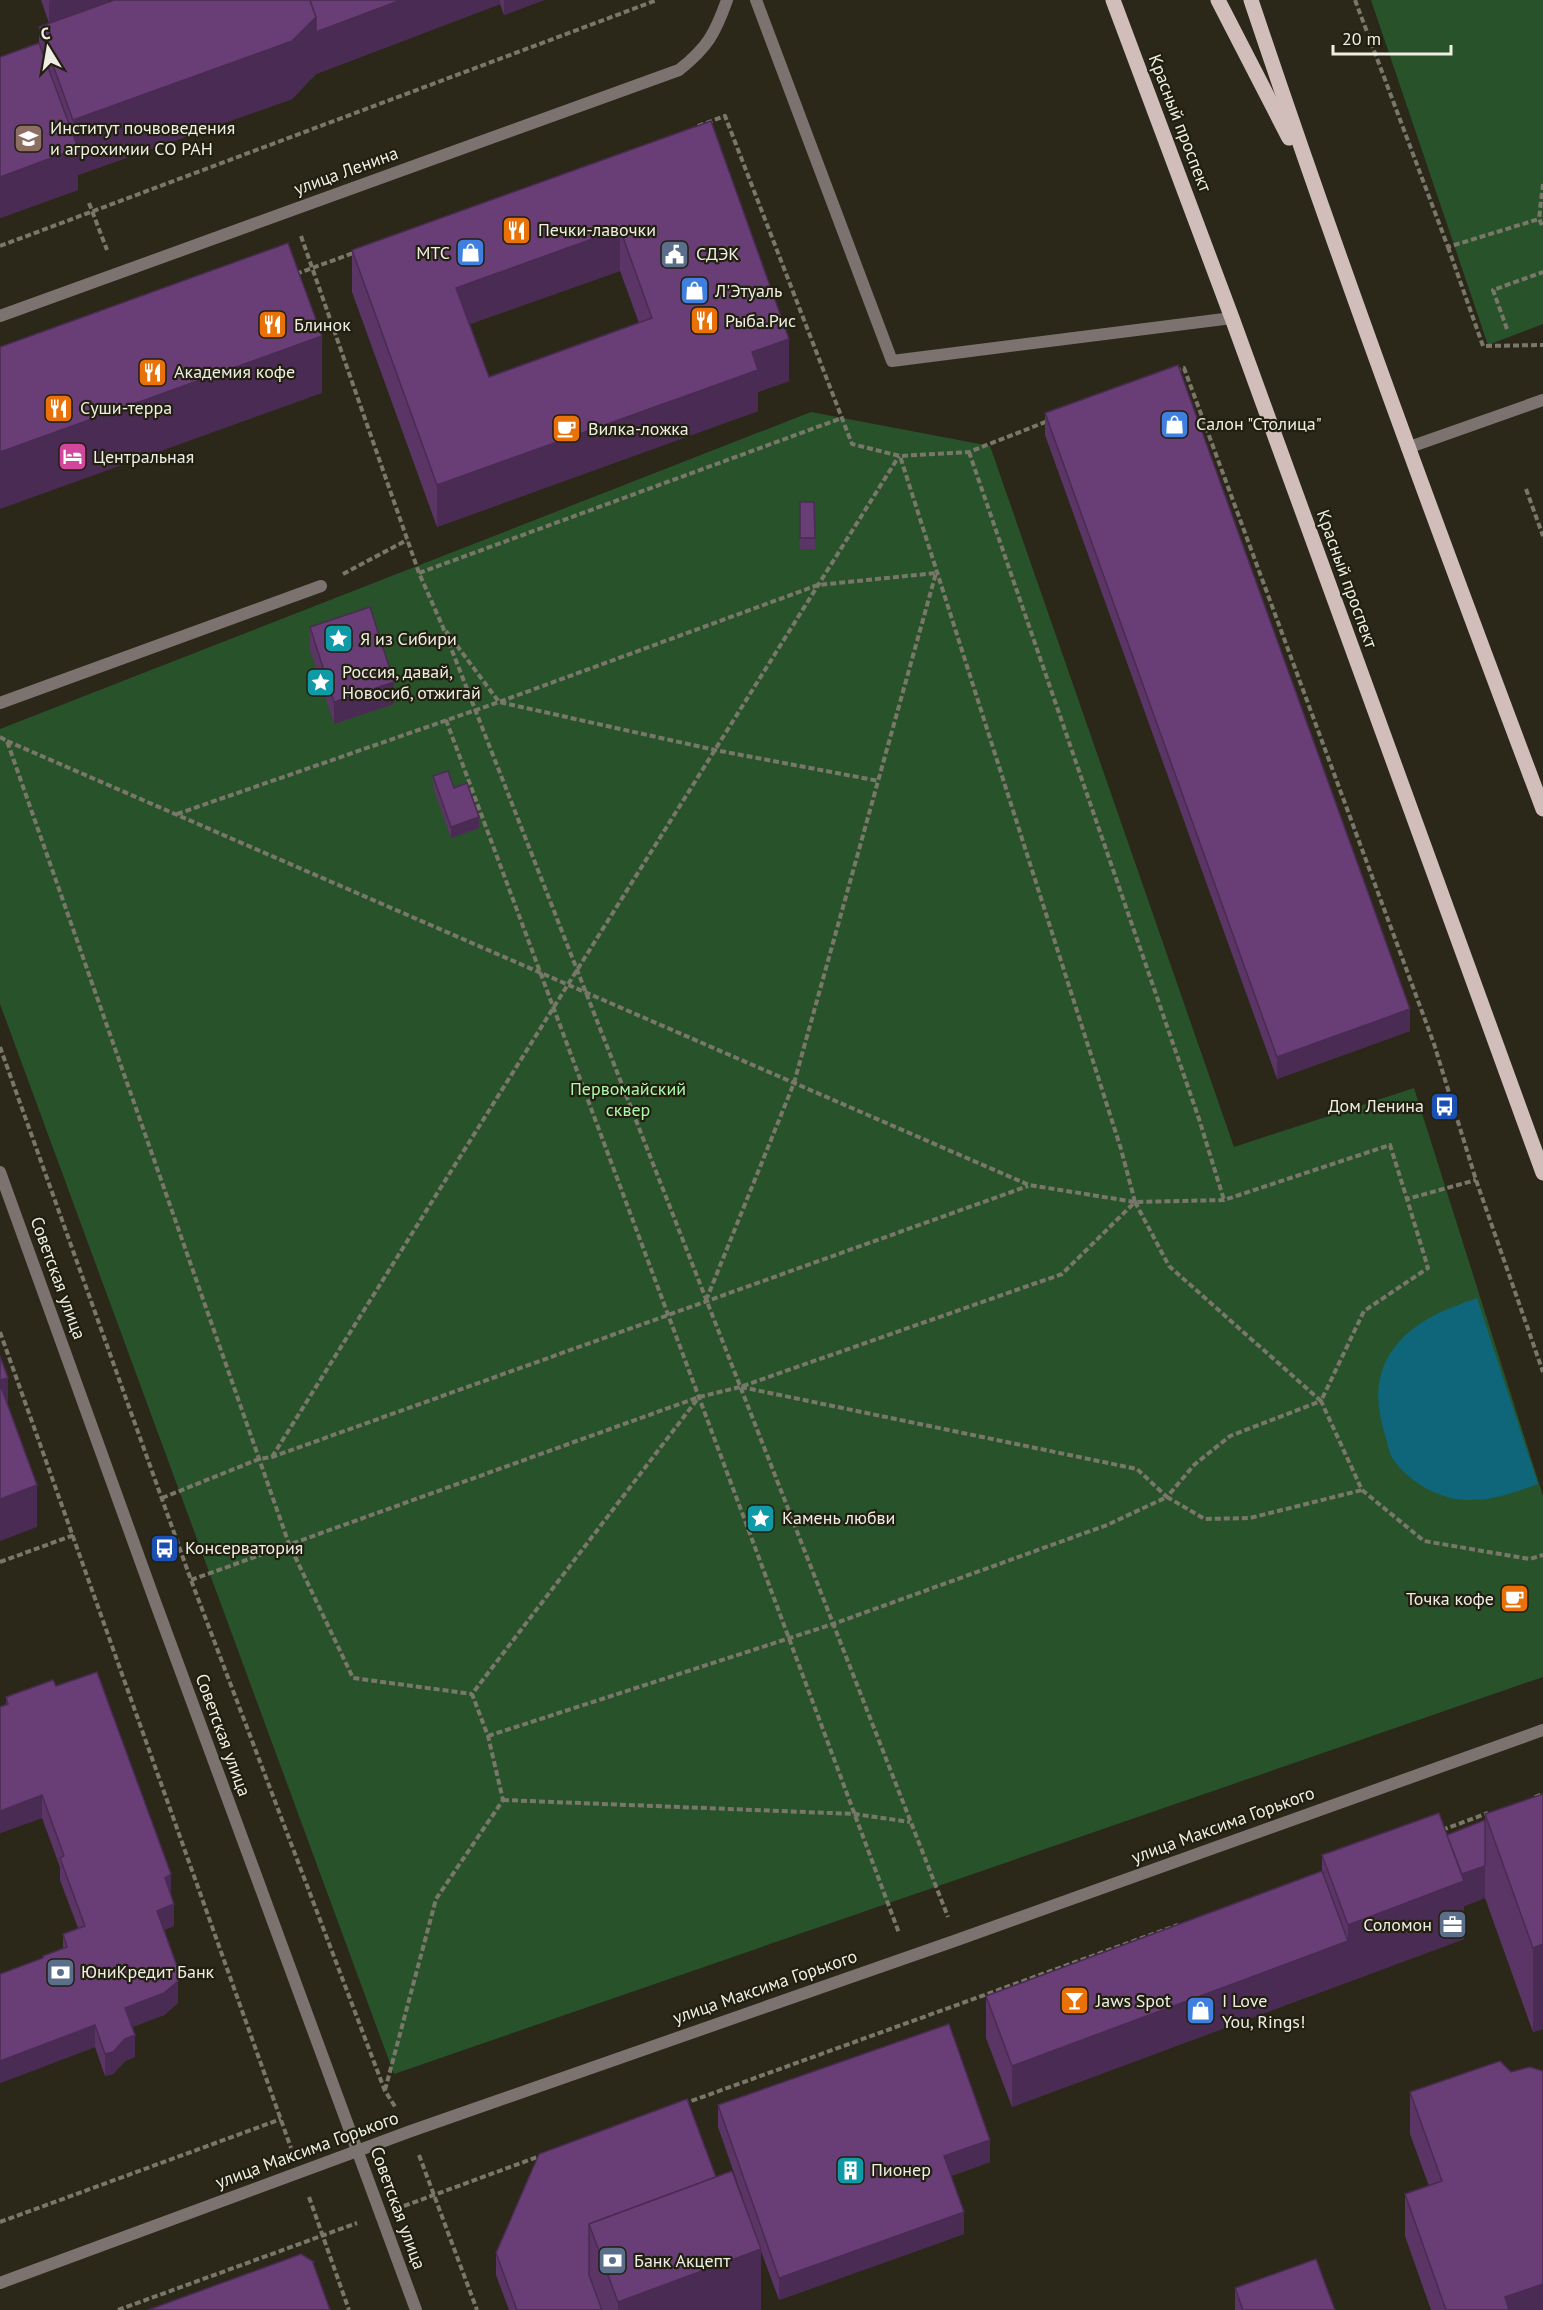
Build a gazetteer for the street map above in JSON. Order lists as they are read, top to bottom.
{
  "streets": {
    "main road": ["Красный проспект"],
    "street": ["улица Ленина", "Советская улица", "улица Максима Горького"]
  },
  "crossings": [
    ["Советская улица", "улица Максима Горького"]
  ],
  "parks": ["Первомайский сквер"],
  "places": {
    "school or university": ["Институт почвоведения и агрохимии СО РАН"],
    "restaurant": [
      "Печки-лавочки",
      "Рыба.Рис",
      "Блинок",
      "Академия кофе",
      "Суши-терра"
    ],
    "shop": [
      "МТС",
      "Л'Этуаль",
      "Салон \"Столица\"",
      "I Love You, Rings!"
    ],
    "public building": ["СДЭК"],
    "cafe": ["Вилка-ложка", "Точка кофе"],
    "hotel": ["Центральная"],
    "place": ["Я из Сибири", "Россия, давай, Новосиб, отжигай", "Камень любви"],
    "bus stop": ["Дом Ленина", "Консерватория"],
    "office": ["Соломон"],
    "bank": ["ЮниКредит Банк", "Банк Акцепт"],
    "bar": ["Jaws Spot"],
    "building": ["Пионер"]
  },
  "scale_bar": "20 m",
  "north": "top"
}
